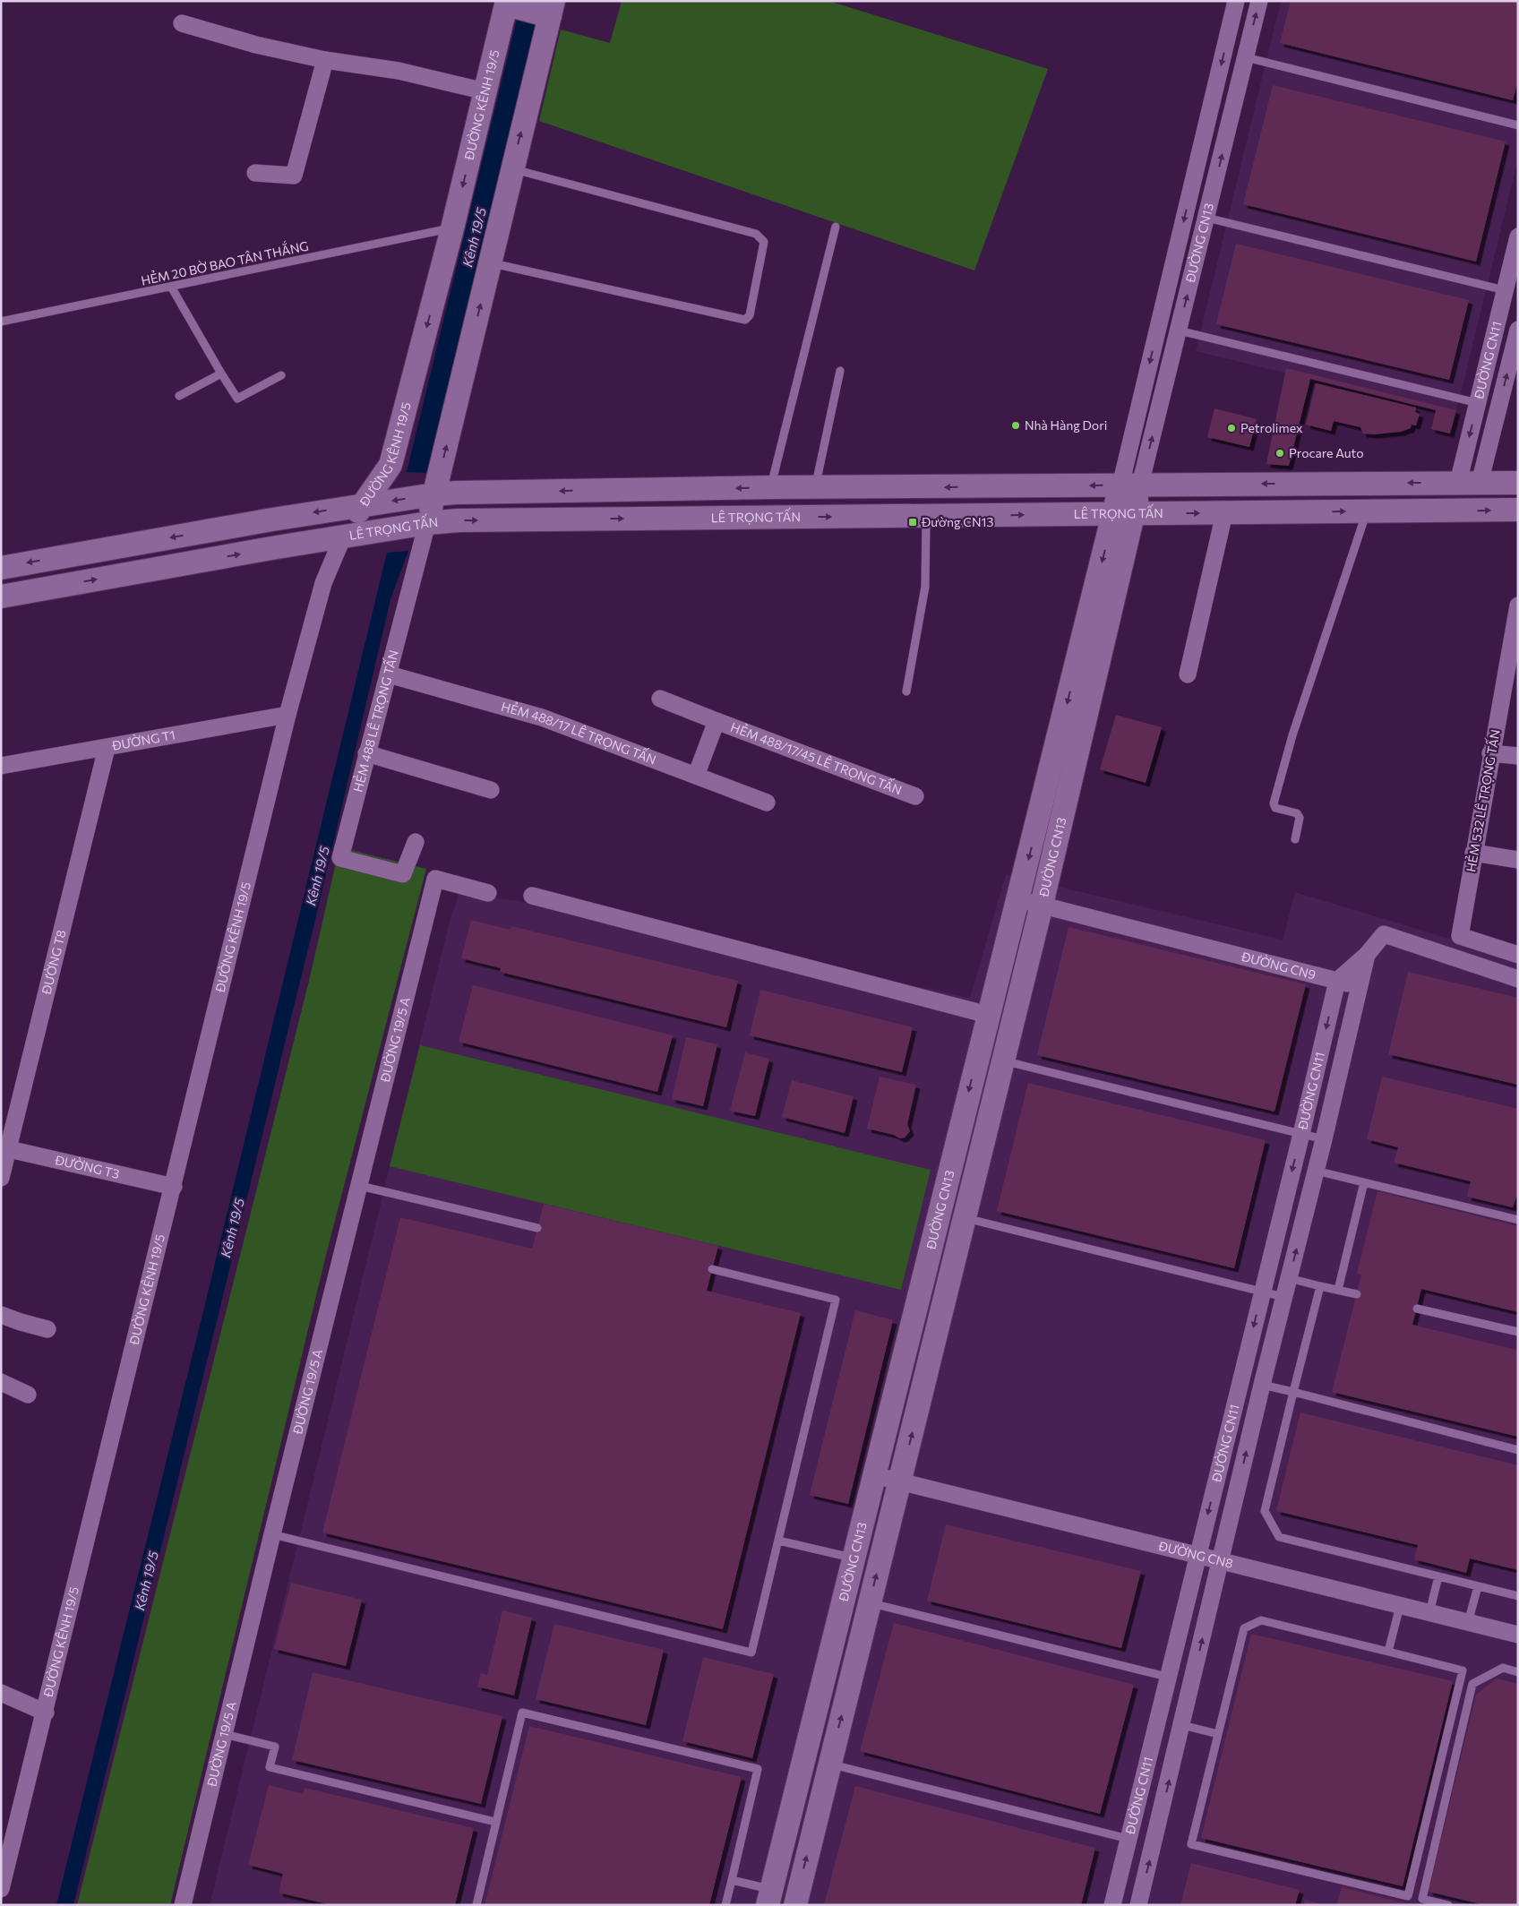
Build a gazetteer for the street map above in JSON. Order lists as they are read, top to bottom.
{
  "streets": {
    "street": [
      "ĐƯỜNG KÊNH 19/5",
      "ĐƯỜNG CN13",
      "ĐƯỜNG CN11",
      "LÊ TRỌNG TẤN",
      "HẺM 488 LÊ TRỌNG TẤN",
      "HẺM 488/17 LÊ TRỌNG TẤN",
      "ĐƯỜNG T1",
      "HẺM 488/17/45 LÊ TRỌNG TẤN",
      "HẺM 532 LÊ TRỌNG TẤN",
      "ĐƯỜNG T8",
      "ĐƯỜNG CN9",
      "ĐƯỜNG 19/5 A",
      "ĐƯỜNG T3",
      "ĐƯỜNG CN8"
    ],
    "lane": ["HẺM 20 BỜ BAO TÂN THẮNG"]
  },
  "crossings": [
    ["ĐƯỜNG KÊNH 19/5", "HẺM 20 BỜ BAO TÂN THẮNG"],
    ["ĐƯỜNG KÊNH 19/5", "LÊ TRỌNG TẤN"],
    ["ĐƯỜNG KÊNH 19/5", "HẺM 488 LÊ TRỌNG TẤN"],
    ["ĐƯỜNG KÊNH 19/5", "ĐƯỜNG T1"],
    ["ĐƯỜNG KÊNH 19/5", "ĐƯỜNG T3"],
    ["ĐƯỜNG CN13", "LÊ TRỌNG TẤN"],
    ["ĐƯỜNG CN13", "ĐƯỜNG CN9"],
    ["ĐƯỜNG CN13", "ĐƯỜNG CN8"],
    ["ĐƯỜNG CN11", "ĐƯỜNG CN9"],
    ["ĐƯỜNG CN11", "ĐƯỜNG CN8"],
    ["LÊ TRỌNG TẤN", "HẺM 488 LÊ TRỌNG TẤN"],
    ["HẺM 488 LÊ TRỌNG TẤN", "HẺM 488/17 LÊ TRỌNG TẤN"],
    ["HẺM 488/17 LÊ TRỌNG TẤN", "HẺM 488/17/45 LÊ TRỌNG TẤN"],
    ["ĐƯỜNG T1", "ĐƯỜNG T8"],
    ["ĐƯỜNG T8", "ĐƯỜNG T3"]
  ],
  "water": ["Kênh 19/5"],
  "places": {
    "other": ["Nhà Hàng Dori", "Petrolimex", "Procare Auto"],
    "transit": ["Đường CN13"]
  }
}
